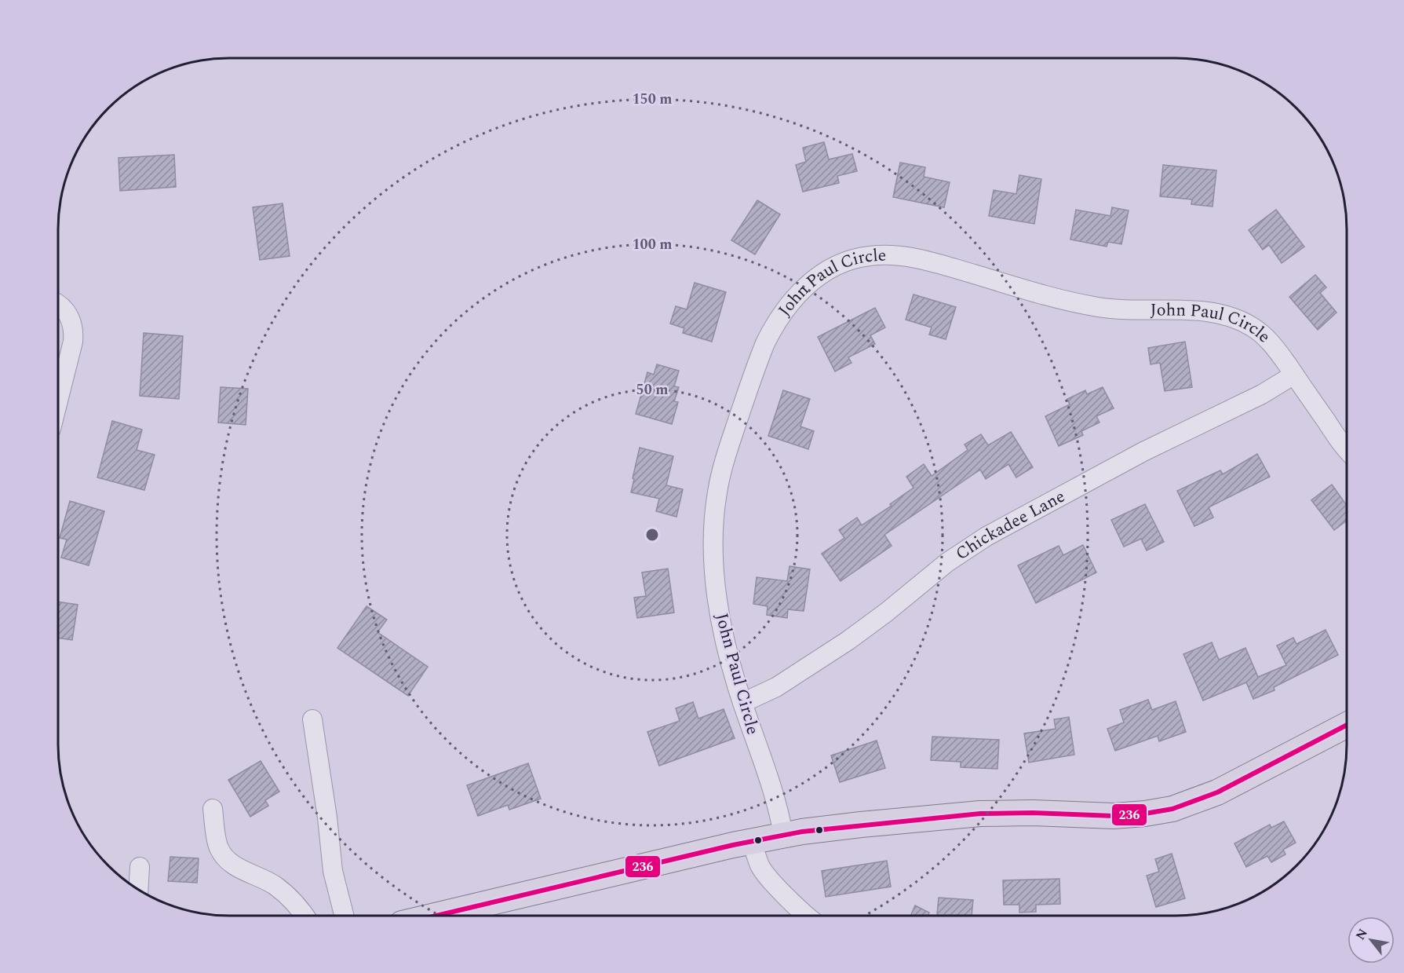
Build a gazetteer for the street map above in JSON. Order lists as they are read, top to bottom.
{
  "streets": {
    "street": ["John Paul Circle", "Chickadee Lane"]
  },
  "crossings": [
    ["John Paul Circle", "Chickadee Lane"]
  ],
  "lines": ["transit line 236"],
  "north": "top left",
  "rings": ["150 m", "100 m", "50 m"]
}
